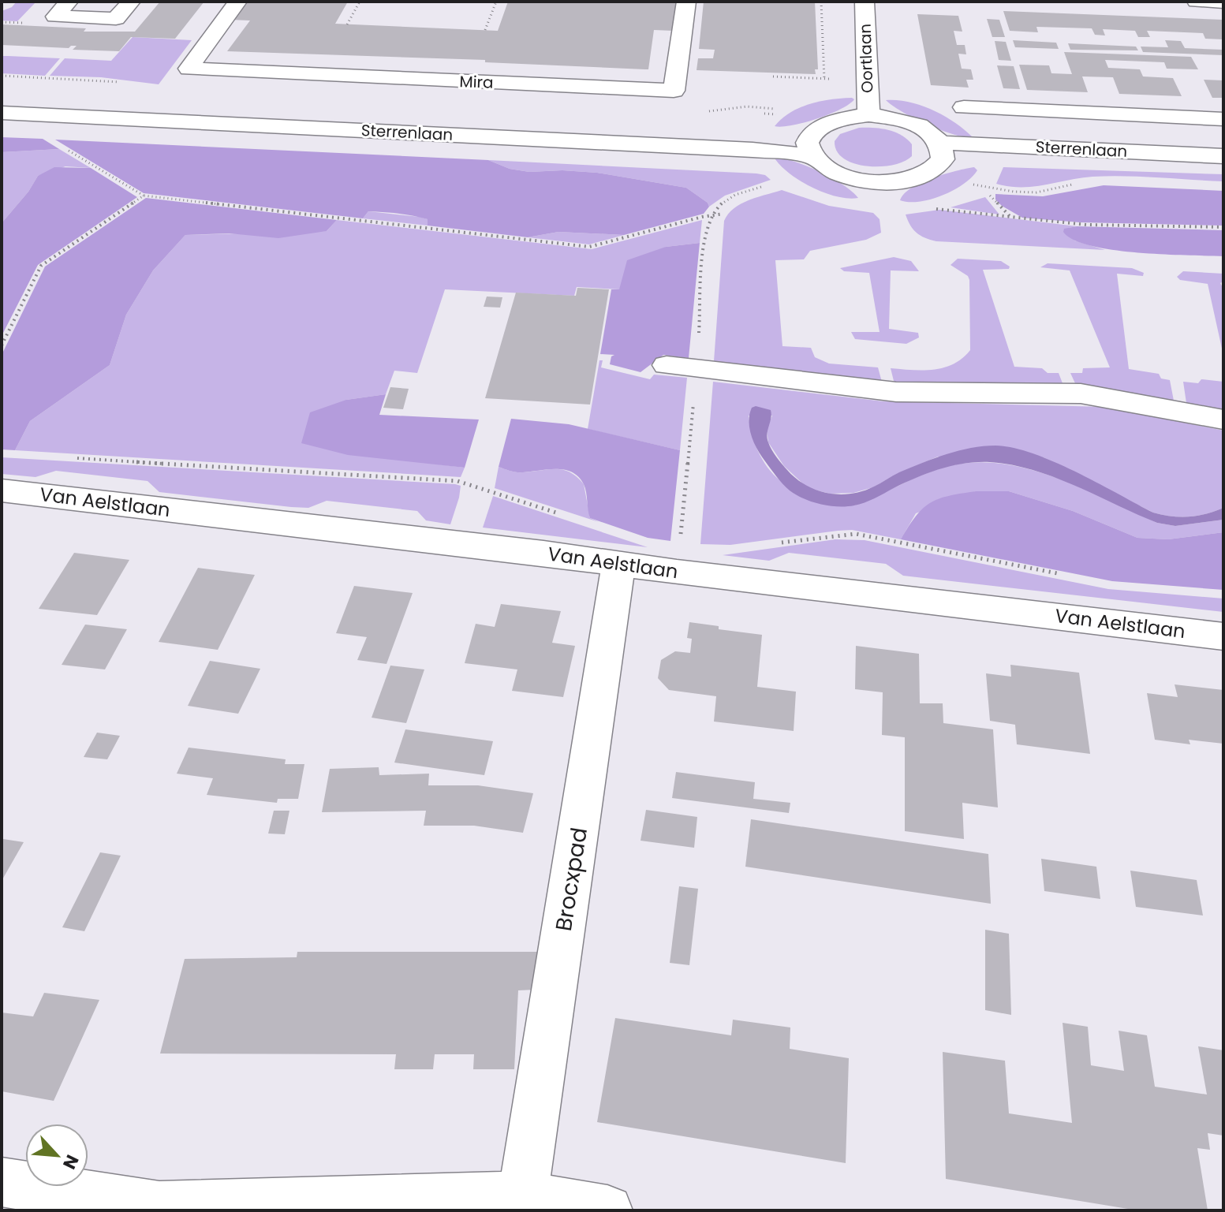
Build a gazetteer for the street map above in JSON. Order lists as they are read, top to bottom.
{
  "streets": {
    "street": [
      "Oortlaan",
      "Mira",
      "Sterrenlaan",
      "Van Aelstlaan",
      "Brocxpad"
    ]
  },
  "crossings": [
    ["Van Aelstlaan", "Brocxpad"]
  ],
  "north": "bottom right"
}
